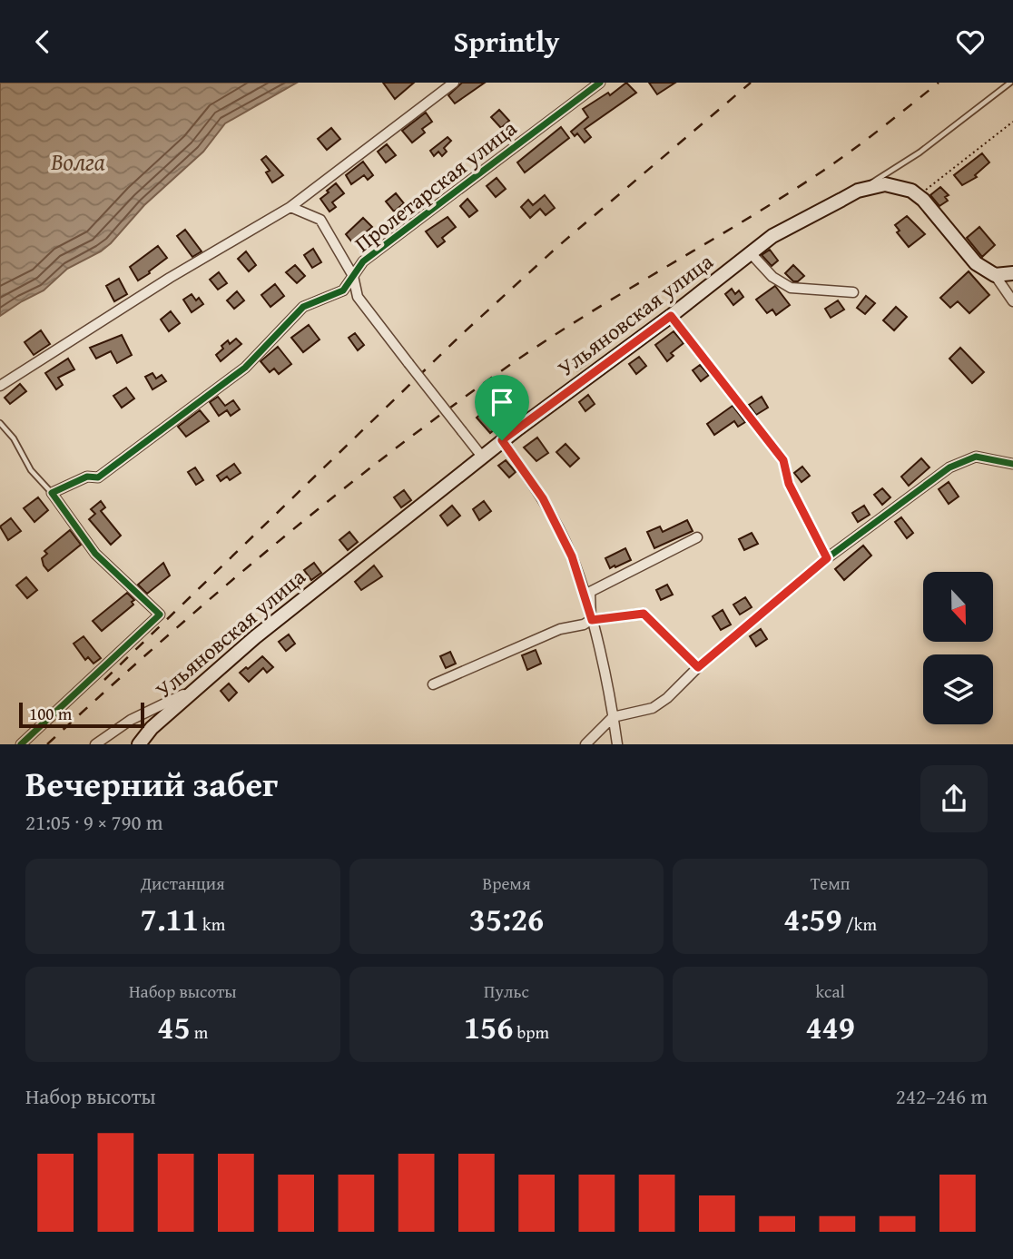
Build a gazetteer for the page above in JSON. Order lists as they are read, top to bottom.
{
  "streets": {
    "main road": ["Ульяновская улица"],
    "street": ["Пролетарская улица"]
  },
  "water": ["Волга"],
  "scale_bar": "100 m",
  "north": "bottom",
  "page": {
    "header": "Sprintly",
    "scale": "100 m",
    "heading": ["Вечерний забег", "21:05 · 9 × 790 m"],
    "stats": [
      ["Дистанция", "7.11 km"],
      ["Время", "35:26"],
      ["Темп", "4:59 /km"],
      ["Набор высоты", "45 m"],
      ["Пульс", "156 bpm"],
      ["kcal", "449"]
    ],
    "chart": ["Набор высоты", "242–246 m"]
  }
}
